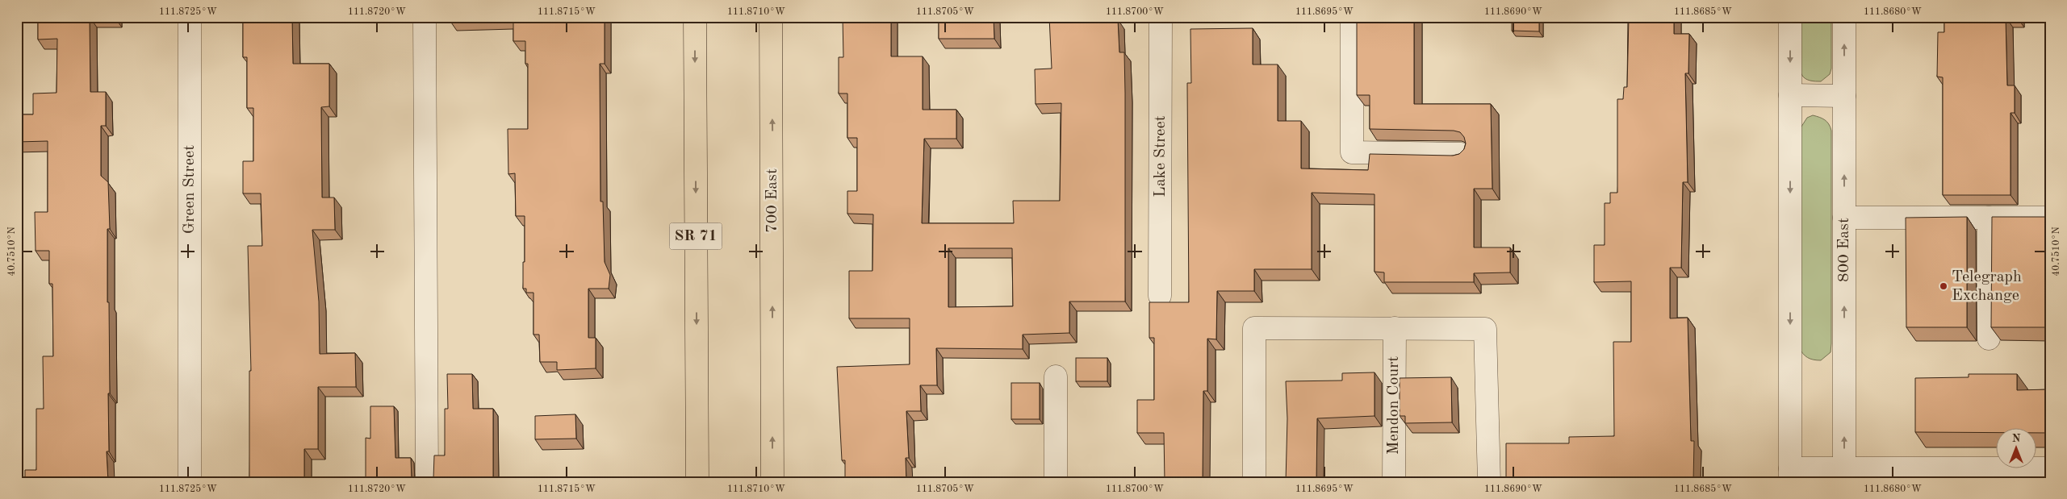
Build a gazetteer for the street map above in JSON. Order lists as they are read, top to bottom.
{
  "streets": {
    "main road": ["700 East", "SR 71"],
    "street": [
      "Lake Street",
      "Green Street",
      "800 East",
      "Mendon Court"
    ]
  },
  "places": ["Telegraph Exchange"],
  "north": "top",
  "coordinates": [
    "111.8725°W",
    "111.8720°W",
    "111.8715°W",
    "111.8710°W",
    "111.8705°W",
    "111.8700°W",
    "111.8695°W",
    "111.8690°W",
    "111.8685°W",
    "111.8680°W",
    "40.7510°N"
  ]
}
